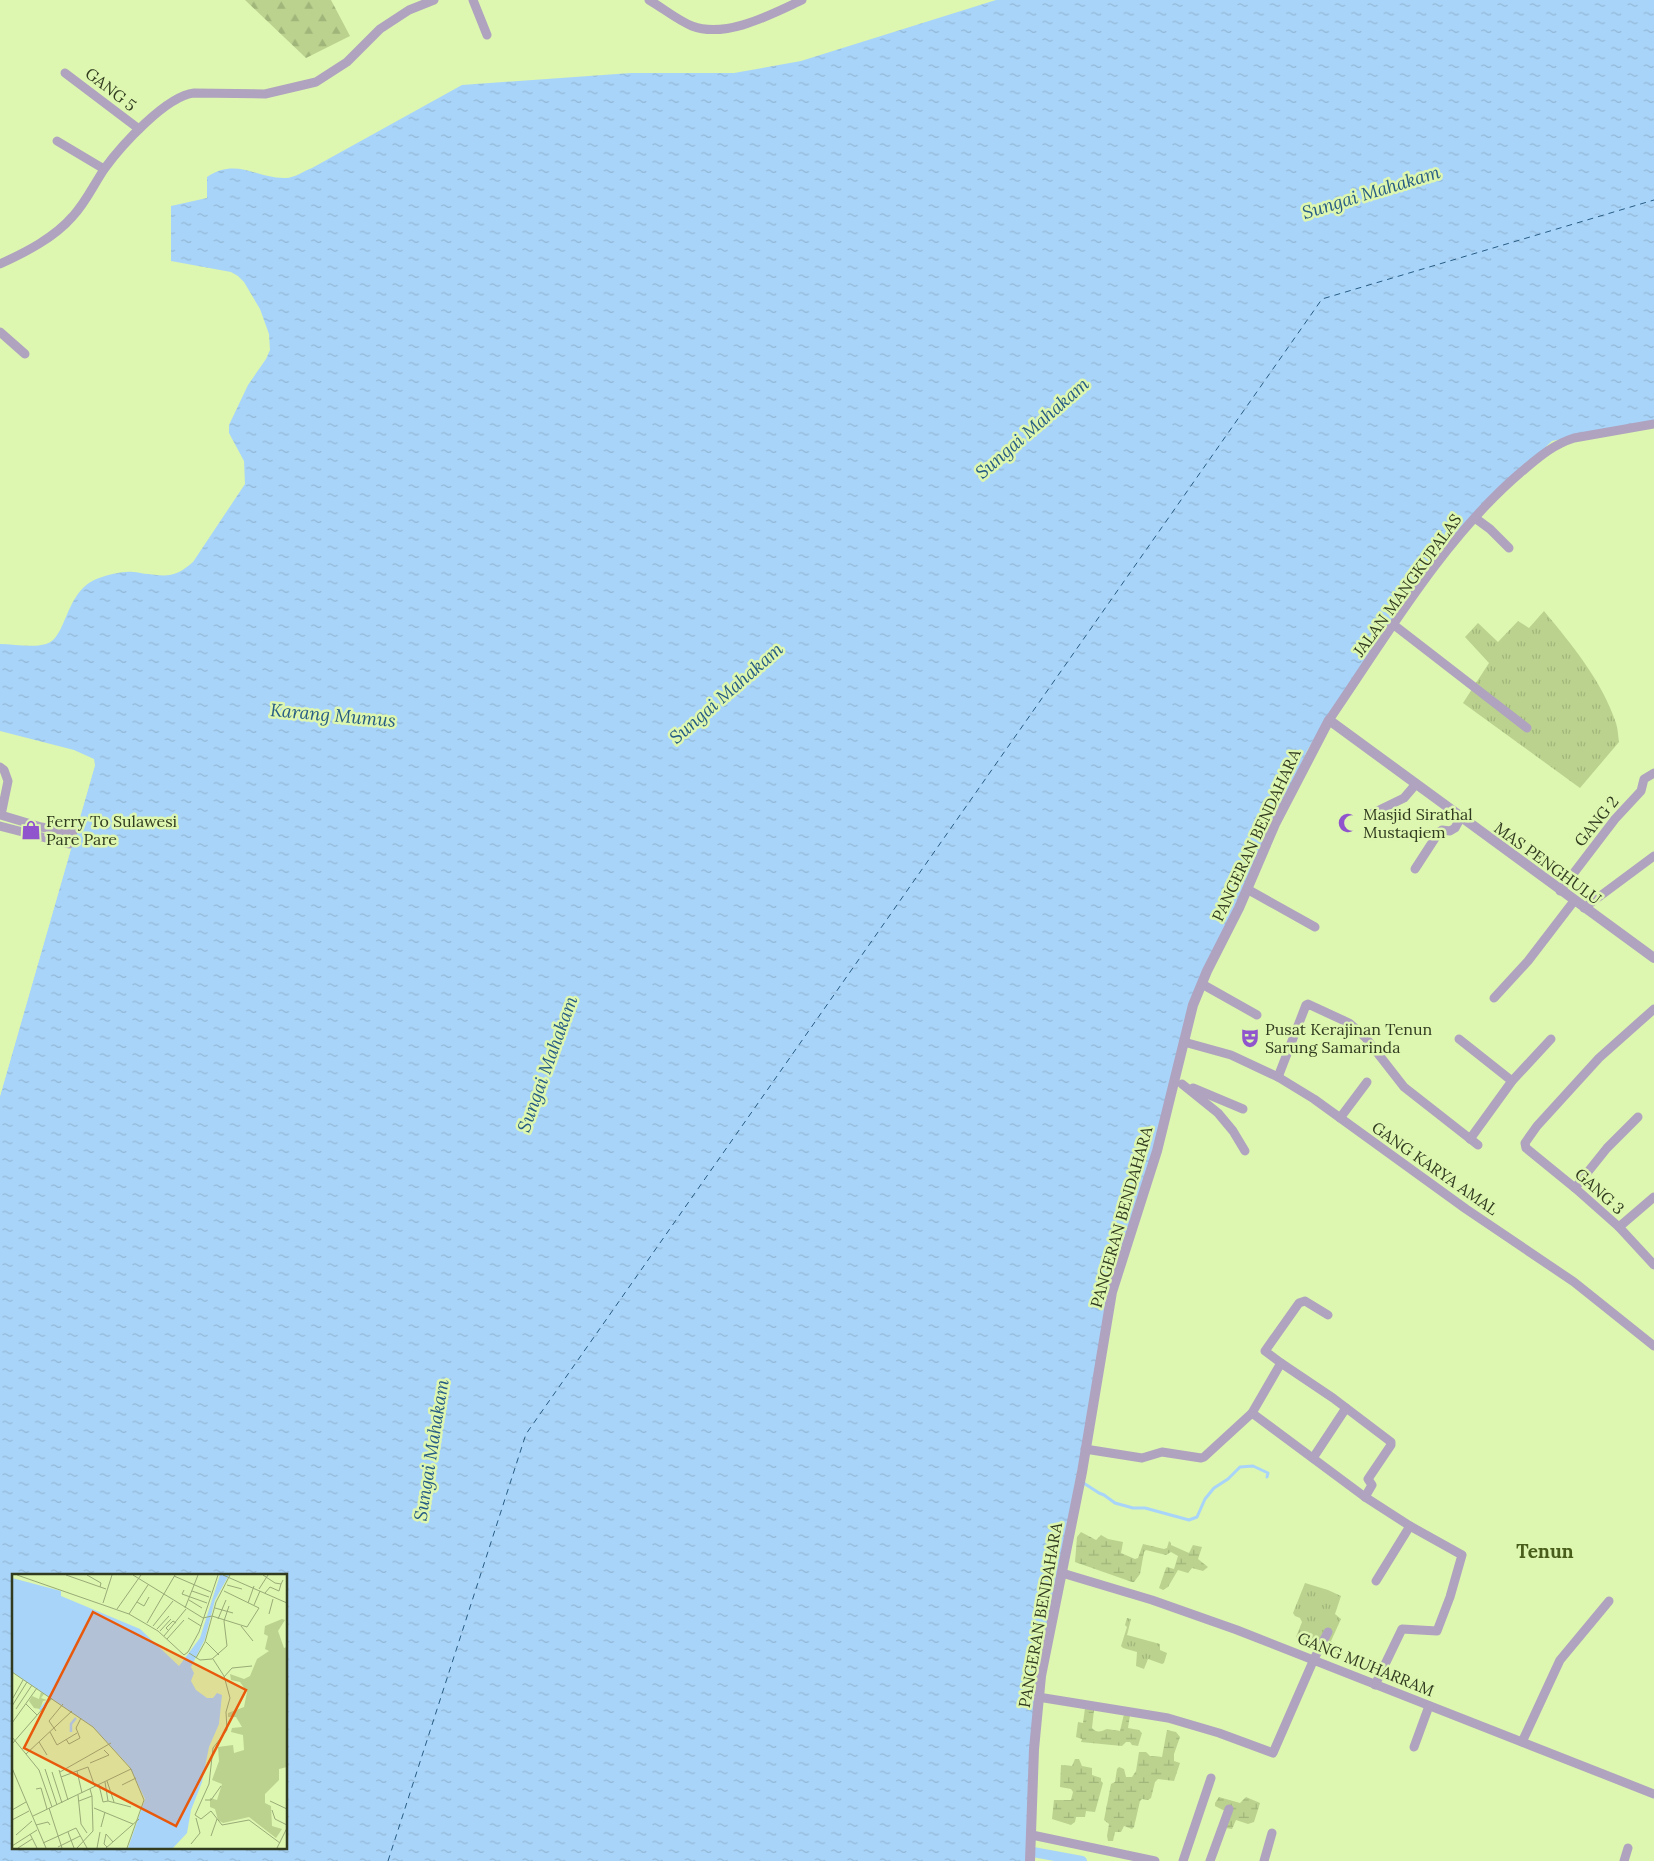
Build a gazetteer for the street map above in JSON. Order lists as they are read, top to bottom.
{
  "streets": {
    "street": [
      "GANG 5",
      "JALAN MANGKUPALAS",
      "GANG 2",
      "PANGERAN BENDAHARA",
      "MAS PENGHULU",
      "GANG KARYA AMAL",
      "GANG 3",
      "GANG MUHARRAM"
    ]
  },
  "crossings": [
    ["JALAN MANGKUPALAS", "PANGERAN BENDAHARA"],
    ["JALAN MANGKUPALAS", "MAS PENGHULU"],
    ["GANG 2", "MAS PENGHULU"],
    ["PANGERAN BENDAHARA", "MAS PENGHULU"],
    ["PANGERAN BENDAHARA", "GANG KARYA AMAL"],
    ["PANGERAN BENDAHARA", "GANG MUHARRAM"]
  ],
  "districts": ["Tenun"],
  "water": ["Sungai Mahakam", "Karang Mumus"],
  "places": {
    "mosque": ["Masjid Sirathal Mustaqiem"],
    "shop": ["Ferry To Sulawesi Pare Pare"],
    "theatre": ["Pusat Kerajinan Tenun Sarung Samarinda"]
  }
}
